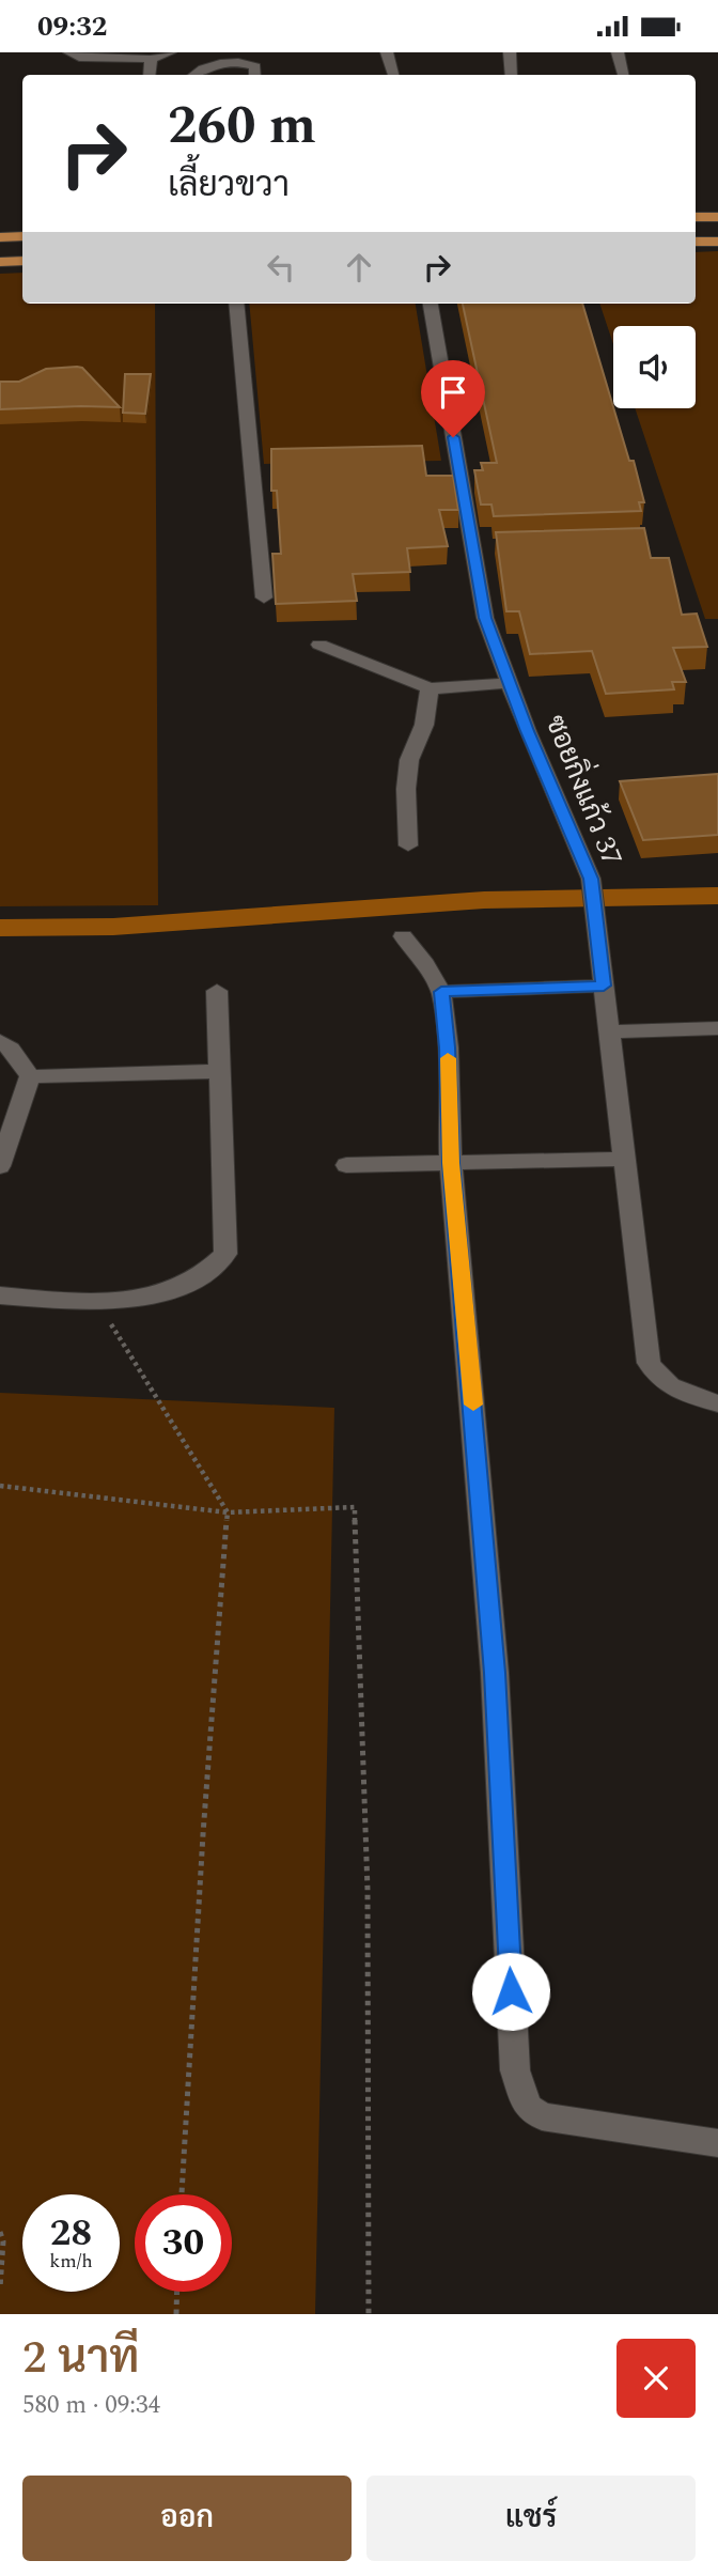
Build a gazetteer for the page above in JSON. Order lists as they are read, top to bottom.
{
  "streets": {
    "street": ["ซอยกิ่งแก้ว 37"]
  },
  "page": {
    "status": "09:32",
    "turn": ["260 m", "เลี้ยวขวา"],
    "speed": "28 km/h",
    "limit": "30",
    "heading": ["2 นาที", "580 m · 09:34"],
    "buttons": ["ออก", "แชร์"]
  }
}
